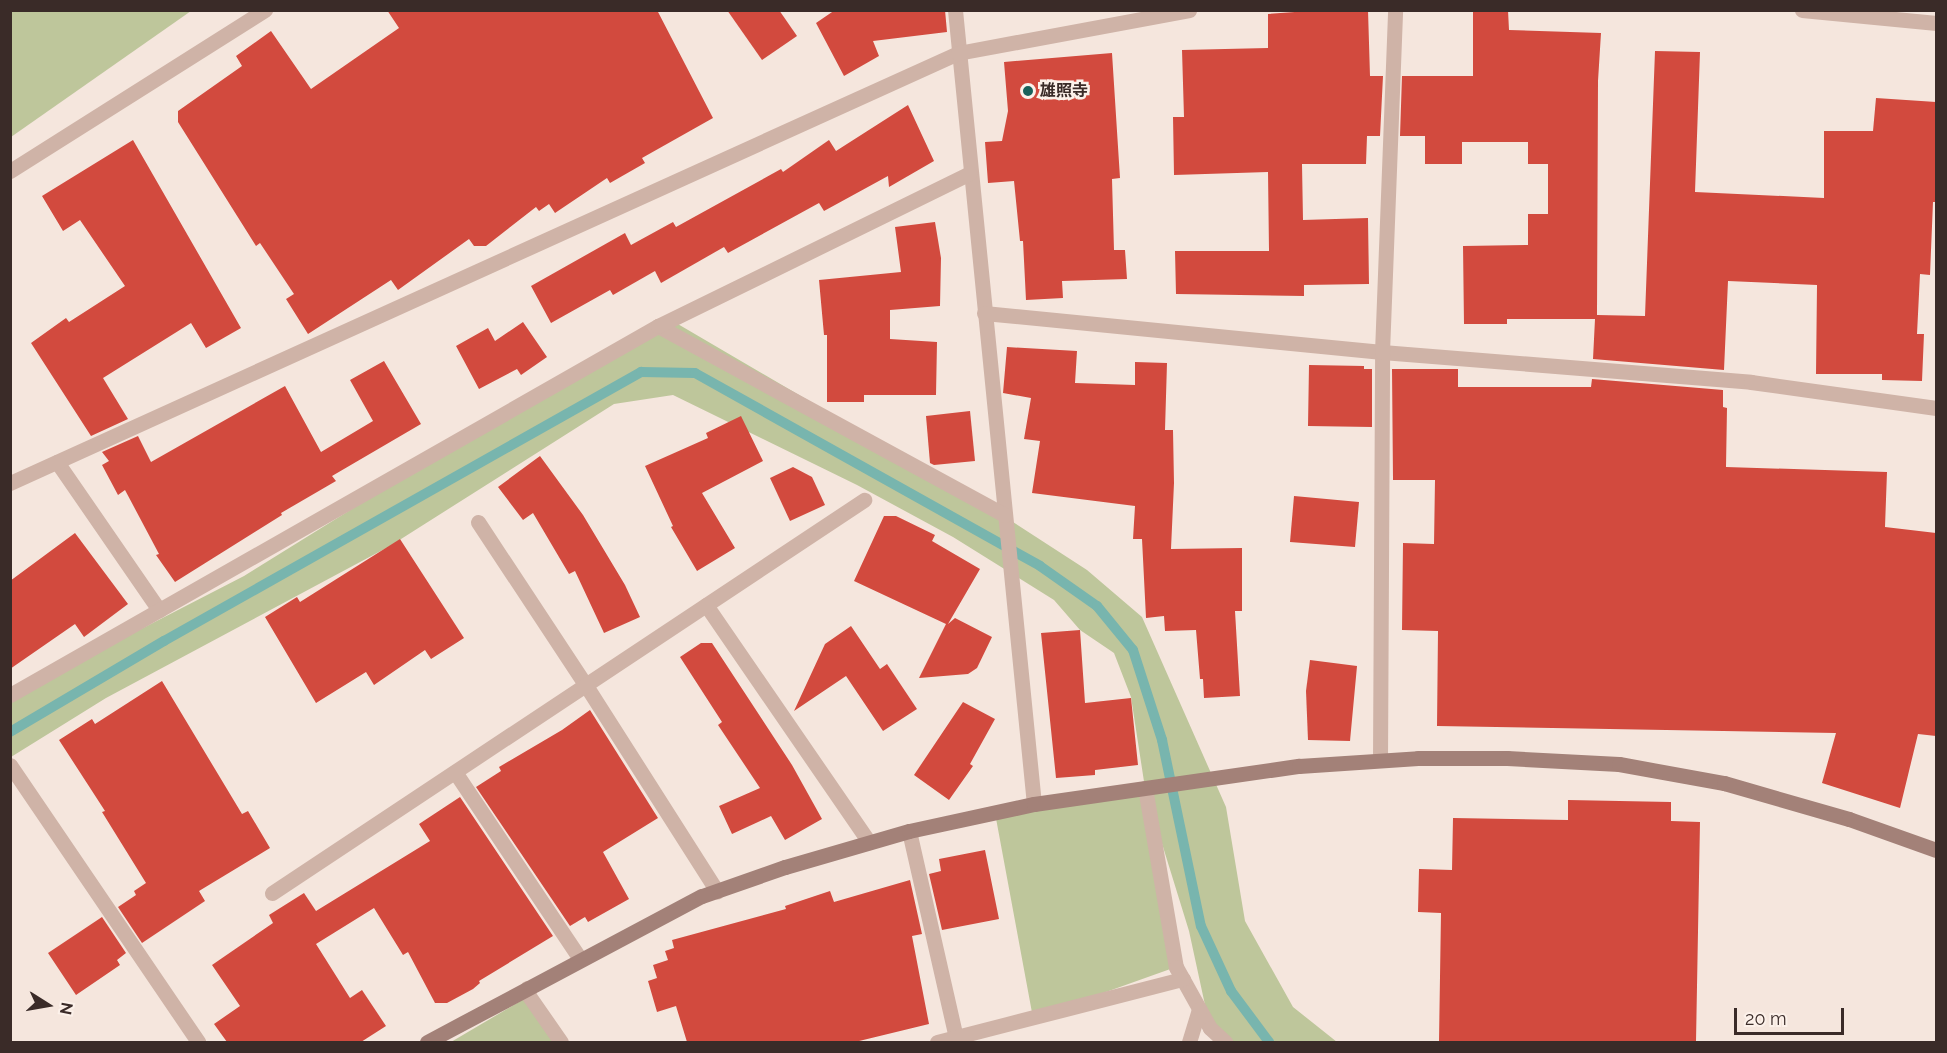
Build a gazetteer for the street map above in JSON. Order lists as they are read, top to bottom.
{
  "places": ["雄照寺"],
  "scale_bar": "20 m",
  "north": "right"
}
